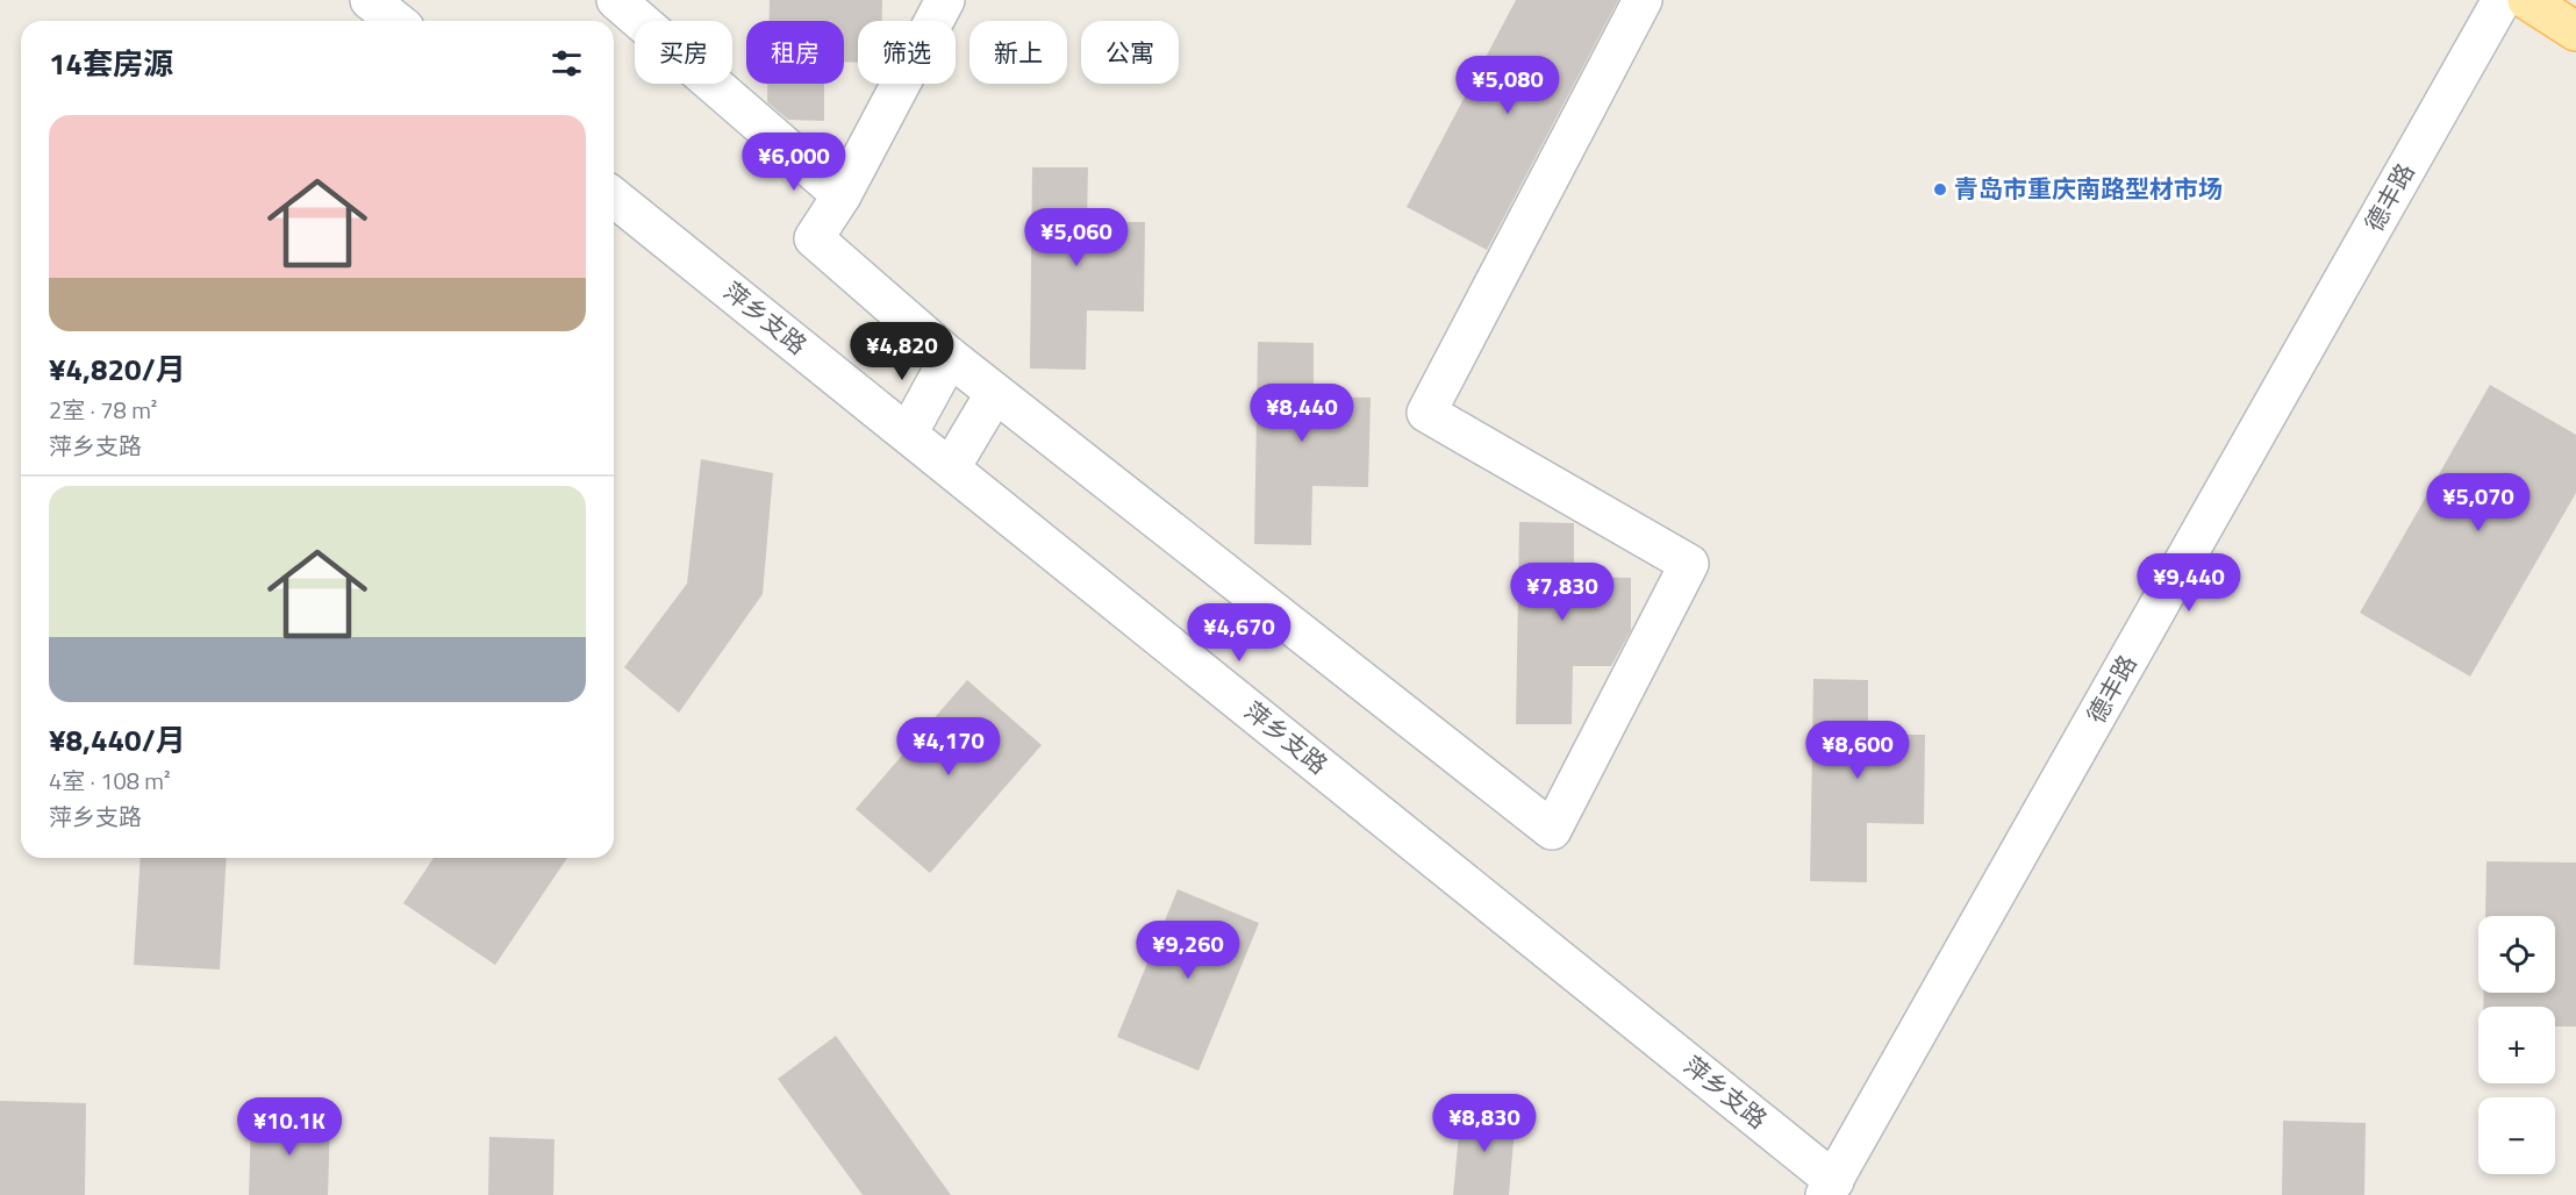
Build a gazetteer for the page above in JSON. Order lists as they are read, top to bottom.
{
  "streets": {
    "street": ["德丰路", "萍乡支路"]
  },
  "crossings": [
    ["德丰路", "萍乡支路"]
  ],
  "places": ["青岛市重庆南路型材市场"],
  "page": {
    "chip": [
      "买房",
      "租房",
      "筛选",
      "新上",
      "公寓"
    ],
    "heading": "14套房源",
    "price": [
      "¥5,080",
      "¥6,000",
      "¥5,060",
      "¥4,820",
      "¥8,440",
      "¥5,070",
      "¥9,440",
      "¥7,830",
      "¥4,670",
      "¥4,170",
      "¥8,600",
      "¥9,260",
      "¥8,830",
      "¥10.1K"
    ],
    "list": [
      {
        "name": "¥4,820/月",
        "note": "2室 · 78 m² · 萍乡支路"
      },
      {
        "name": "¥8,440/月",
        "note": "4室 · 108 m² · 萍乡支路"
      }
    ],
    "map_buttons": ["+", "−"]
  }
}
